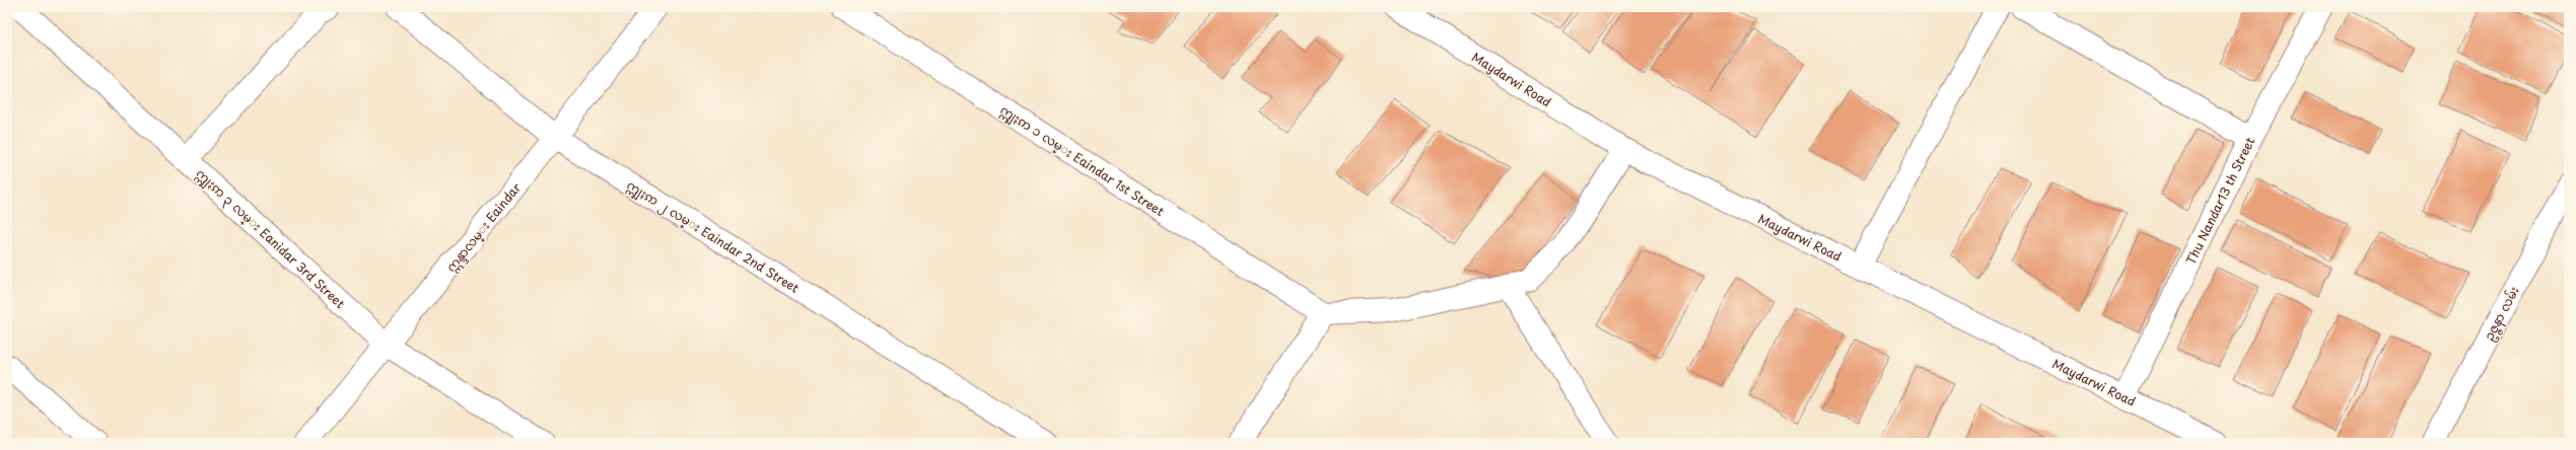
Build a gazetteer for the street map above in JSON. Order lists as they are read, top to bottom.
{
  "streets": {
    "street": [
      "Maydarwi Road",
      "ဣျႏၵာ ၁ လမ္း Eaindar 1st Street",
      "Thu Nandar13 th Street",
      "ဣန္ဒာလမ္း Eaindar",
      "ဣျႏၵာ ၂ လမ္း Eaindar 2nd Street",
      "ဣျႏၵာ ၃ လမ္း Eanidar 3rd Street",
      "ဥဇ္ဇနာ လမ်း"
    ]
  },
  "crossings": [
    ["Maydarwi Road", "Thu Nandar13 th Street"],
    ["ဣန္ဒာလမ္း Eaindar", "ဣျႏၵာ ၂ လမ္း Eaindar 2nd Street"],
    ["ဣန္ဒာလမ္း Eaindar", "ဣျႏၵာ ၃ လမ္း Eanidar 3rd Street"]
  ]
}
